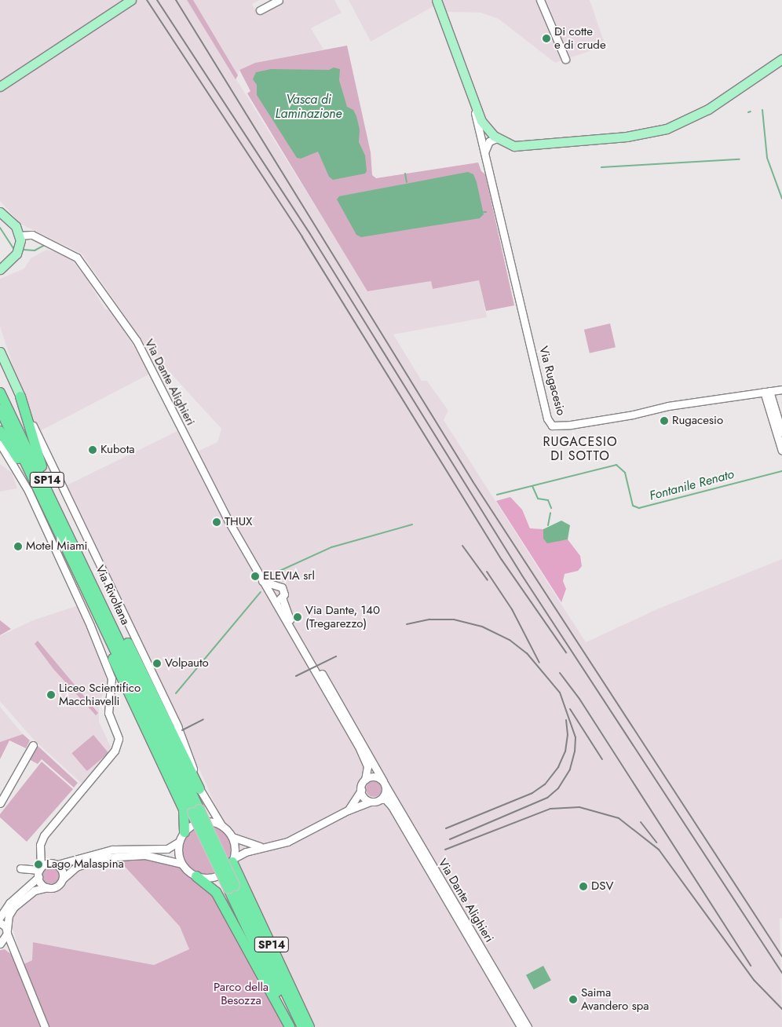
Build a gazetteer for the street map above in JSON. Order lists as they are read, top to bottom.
{
  "streets": {
    "highway": ["SP14", "Via Rivoltana"],
    "street": ["Via Rugacesio", "Via Dante Alighieri"]
  },
  "crossings": [
    ["SP14", "Via Rivoltana"]
  ],
  "districts": ["RUGACESIO DI SOTTO"],
  "water": ["Vasca di Laminazione", "Fontanile Renato"],
  "parks": ["Parco della Besozza"],
  "places": [
    "Di cotte e di crude",
    "Rugacesio",
    "Kubota",
    "THUX",
    "Motel Miami",
    "ELEVIA srl",
    "Via Dante, 140 (Tregarezzo)",
    "Volpauto",
    "Liceo Scientifico Macchiavelli",
    "Lago Malaspina",
    "DSV",
    "Saima Avandero spa"
  ]
}
